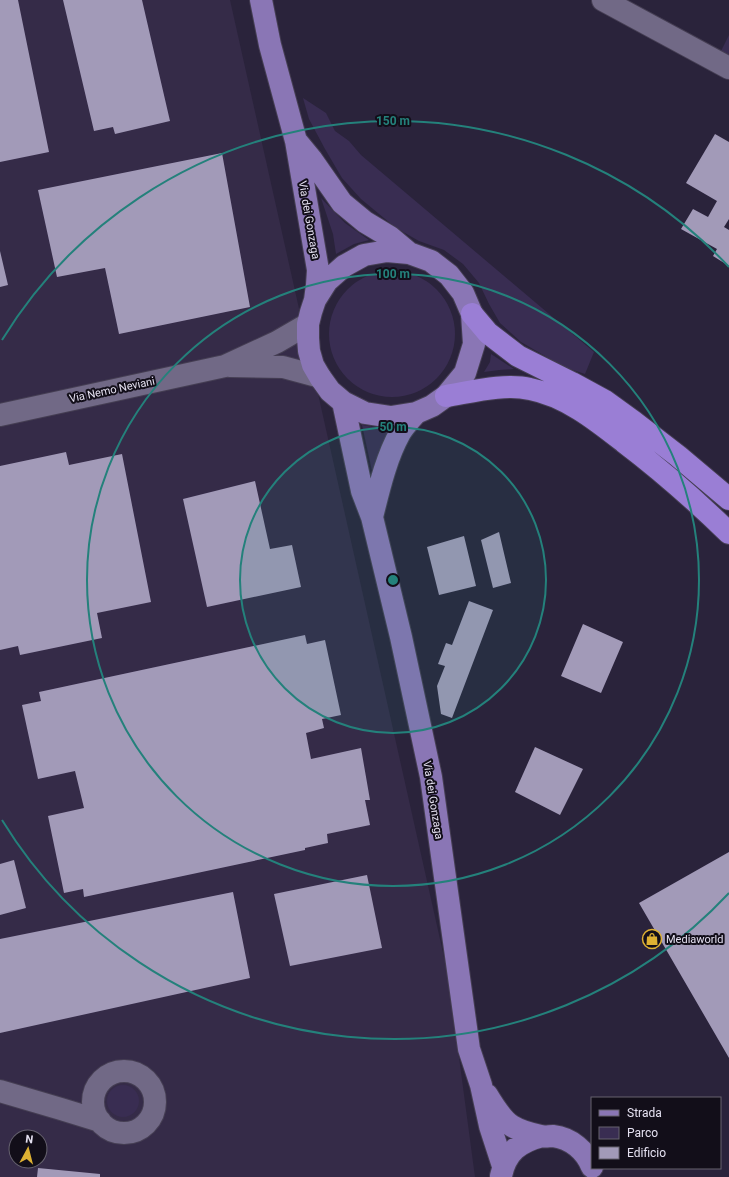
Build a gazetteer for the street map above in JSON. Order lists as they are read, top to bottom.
{
  "streets": {
    "main road": ["Via dei Gonzaga"],
    "street": ["Via Nemo Neviani"]
  },
  "crossings": [
    ["Via dei Gonzaga", "Via Nemo Neviani"]
  ],
  "places": {
    "shop": ["Mediaworld"]
  },
  "legend": ["Strada", "Parco", "Edificio"],
  "north": "top",
  "rings": ["150 m", "100 m", "50 m"]
}
